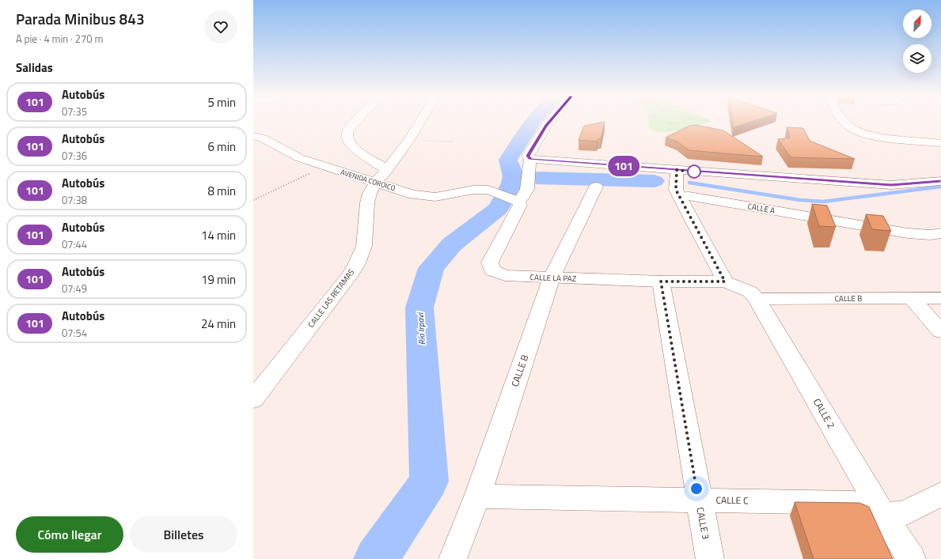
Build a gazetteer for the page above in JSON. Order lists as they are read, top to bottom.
{
  "streets": {
    "street": [
      "AVENIDA COROICO",
      "CALLE A",
      "CALLE LA PAZ",
      "CALLE LAS RETAMAS",
      "CALLE B",
      "CALLE 2",
      "CALLE C",
      "CALLE 3"
    ]
  },
  "crossings": [
    ["AVENIDA COROICO", "CALLE LA PAZ"],
    ["AVENIDA COROICO", "CALLE LAS RETAMAS"],
    ["CALLE LA PAZ", "CALLE B"],
    ["CALLE LA PAZ", "CALLE 2"],
    ["CALLE LA PAZ", "CALLE 3"],
    ["CALLE B", "CALLE 2"],
    ["CALLE B", "CALLE C"],
    ["CALLE 2", "CALLE C"],
    ["CALLE C", "CALLE 3"]
  ],
  "water": ["Río Irpavi"],
  "lines": ["bus line 101"],
  "north": "top right",
  "page": {
    "heading": [
      ["Parada Minibus 843", "A pie · 4 min · 270 m"],
      "Salidas"
    ],
    "on_map": "101",
    "list": [
      {
        "mark": "101",
        "name": "Autobús",
        "note": "07:35",
        "value": "5 min"
      },
      {
        "mark": "101",
        "name": "Autobús",
        "note": "07:36",
        "value": "6 min"
      },
      {
        "mark": "101",
        "name": "Autobús",
        "note": "07:38",
        "value": "8 min"
      },
      {
        "mark": "101",
        "name": "Autobús",
        "note": "07:44",
        "value": "14 min"
      },
      {
        "mark": "101",
        "name": "Autobús",
        "note": "07:49",
        "value": "19 min"
      },
      {
        "mark": "101",
        "name": "Autobús",
        "note": "07:54",
        "value": "24 min"
      }
    ],
    "buttons": ["Cómo llegar", "Billetes"]
  }
}
